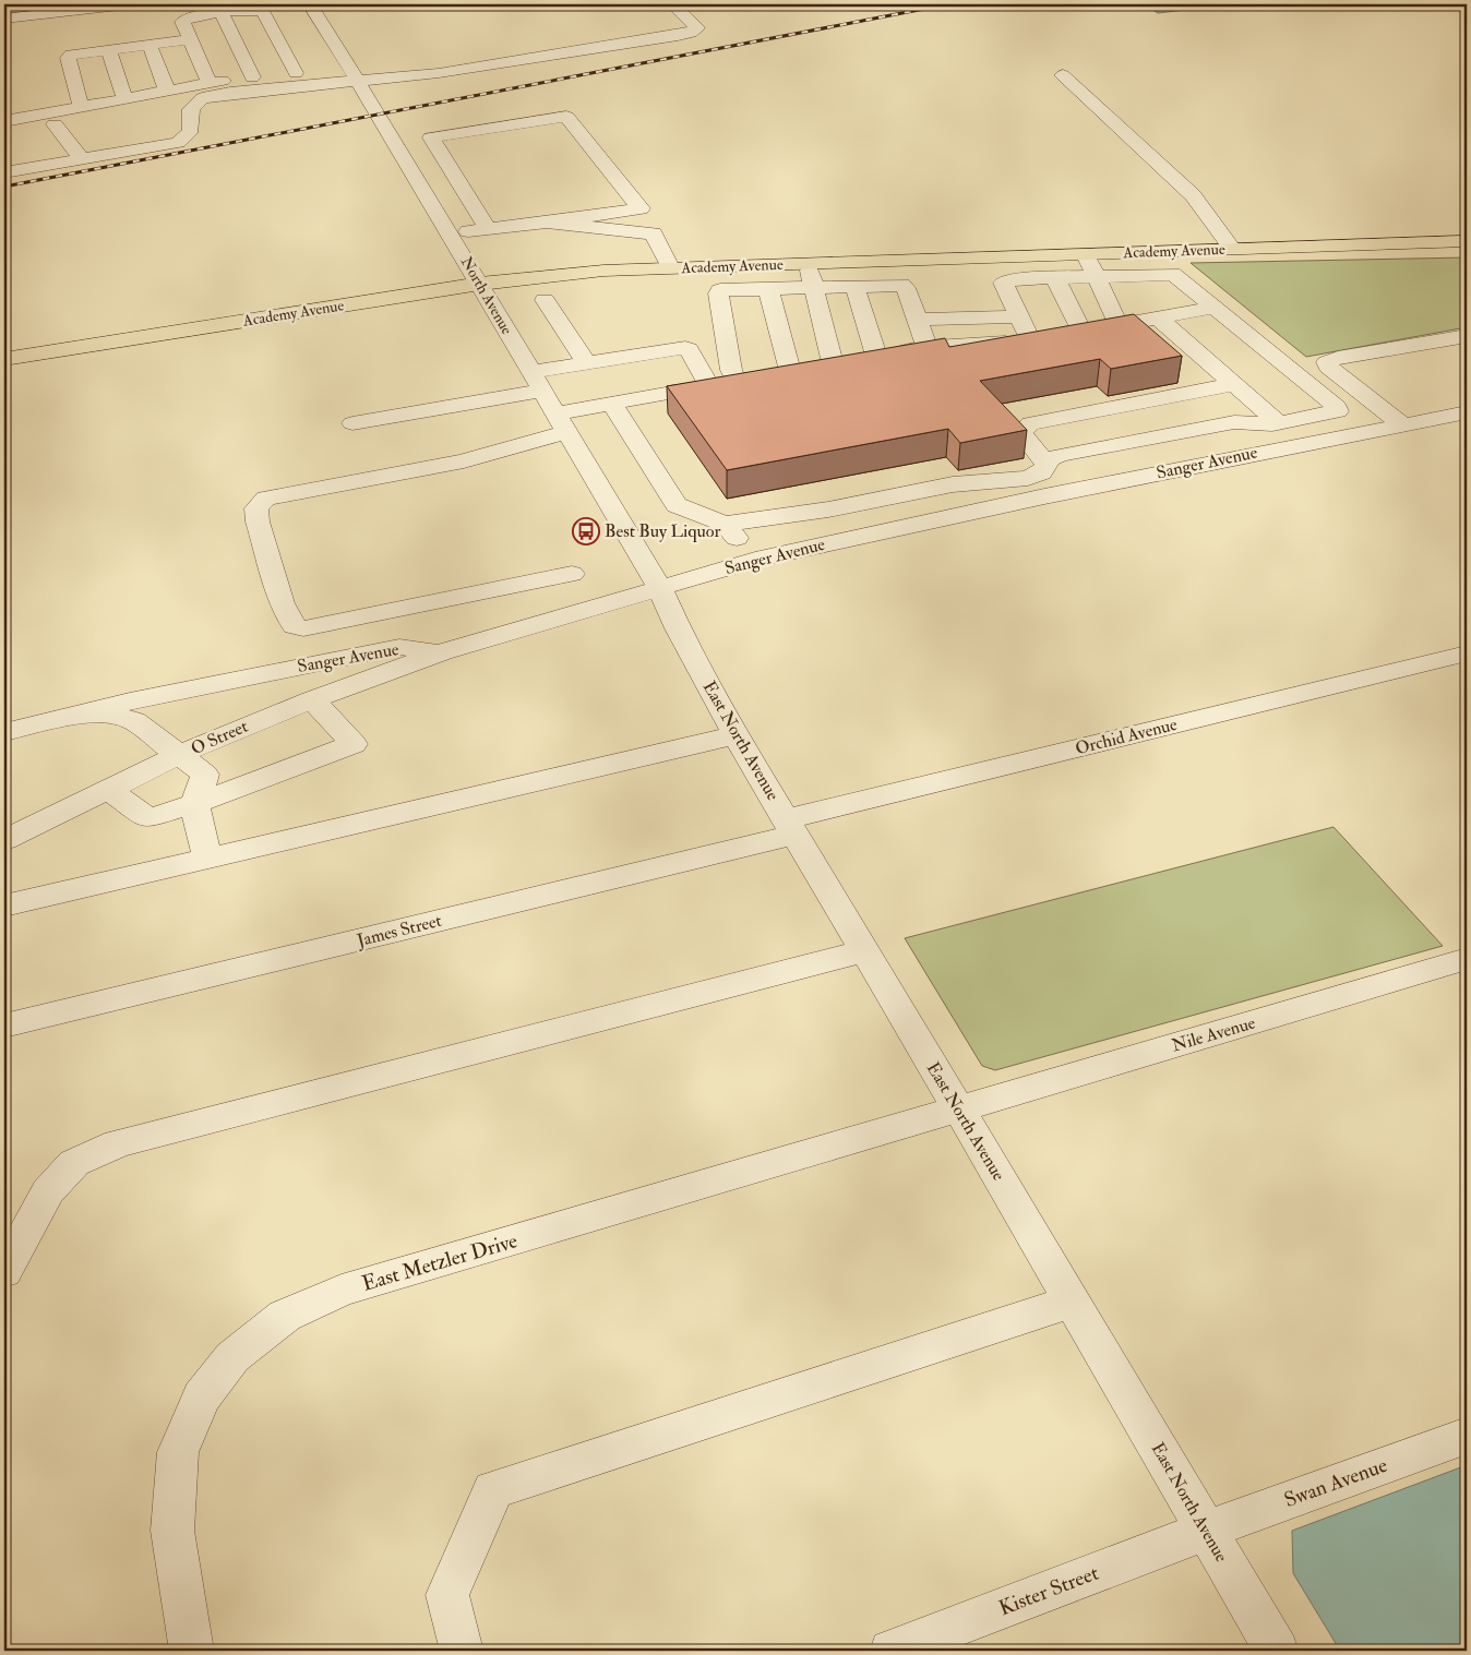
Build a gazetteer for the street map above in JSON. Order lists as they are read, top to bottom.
{
  "streets": {
    "main road": ["Academy Avenue"],
    "street": [
      "North Avenue",
      "Sanger Avenue",
      "Orchid Avenue",
      "O Street",
      "East North Avenue",
      "James Street",
      "Nile Avenue",
      "East Metzler Drive",
      "Swan Avenue",
      "Kister Street"
    ]
  },
  "crossings": [
    ["Academy Avenue", "North Avenue"],
    ["North Avenue", "Sanger Avenue"],
    ["North Avenue", "East North Avenue"],
    ["Sanger Avenue", "O Street"],
    ["Sanger Avenue", "East North Avenue"],
    ["Orchid Avenue", "East North Avenue"],
    ["Orchid Avenue", "James Street"],
    ["East North Avenue", "James Street"],
    ["East North Avenue", "Nile Avenue"],
    ["East North Avenue", "East Metzler Drive"],
    ["East North Avenue", "Swan Avenue"],
    ["East North Avenue", "Kister Street"],
    ["Nile Avenue", "East Metzler Drive"],
    ["Swan Avenue", "Kister Street"]
  ],
  "places": {
    "bus stop": ["Best Buy Liquor"]
  }
}
